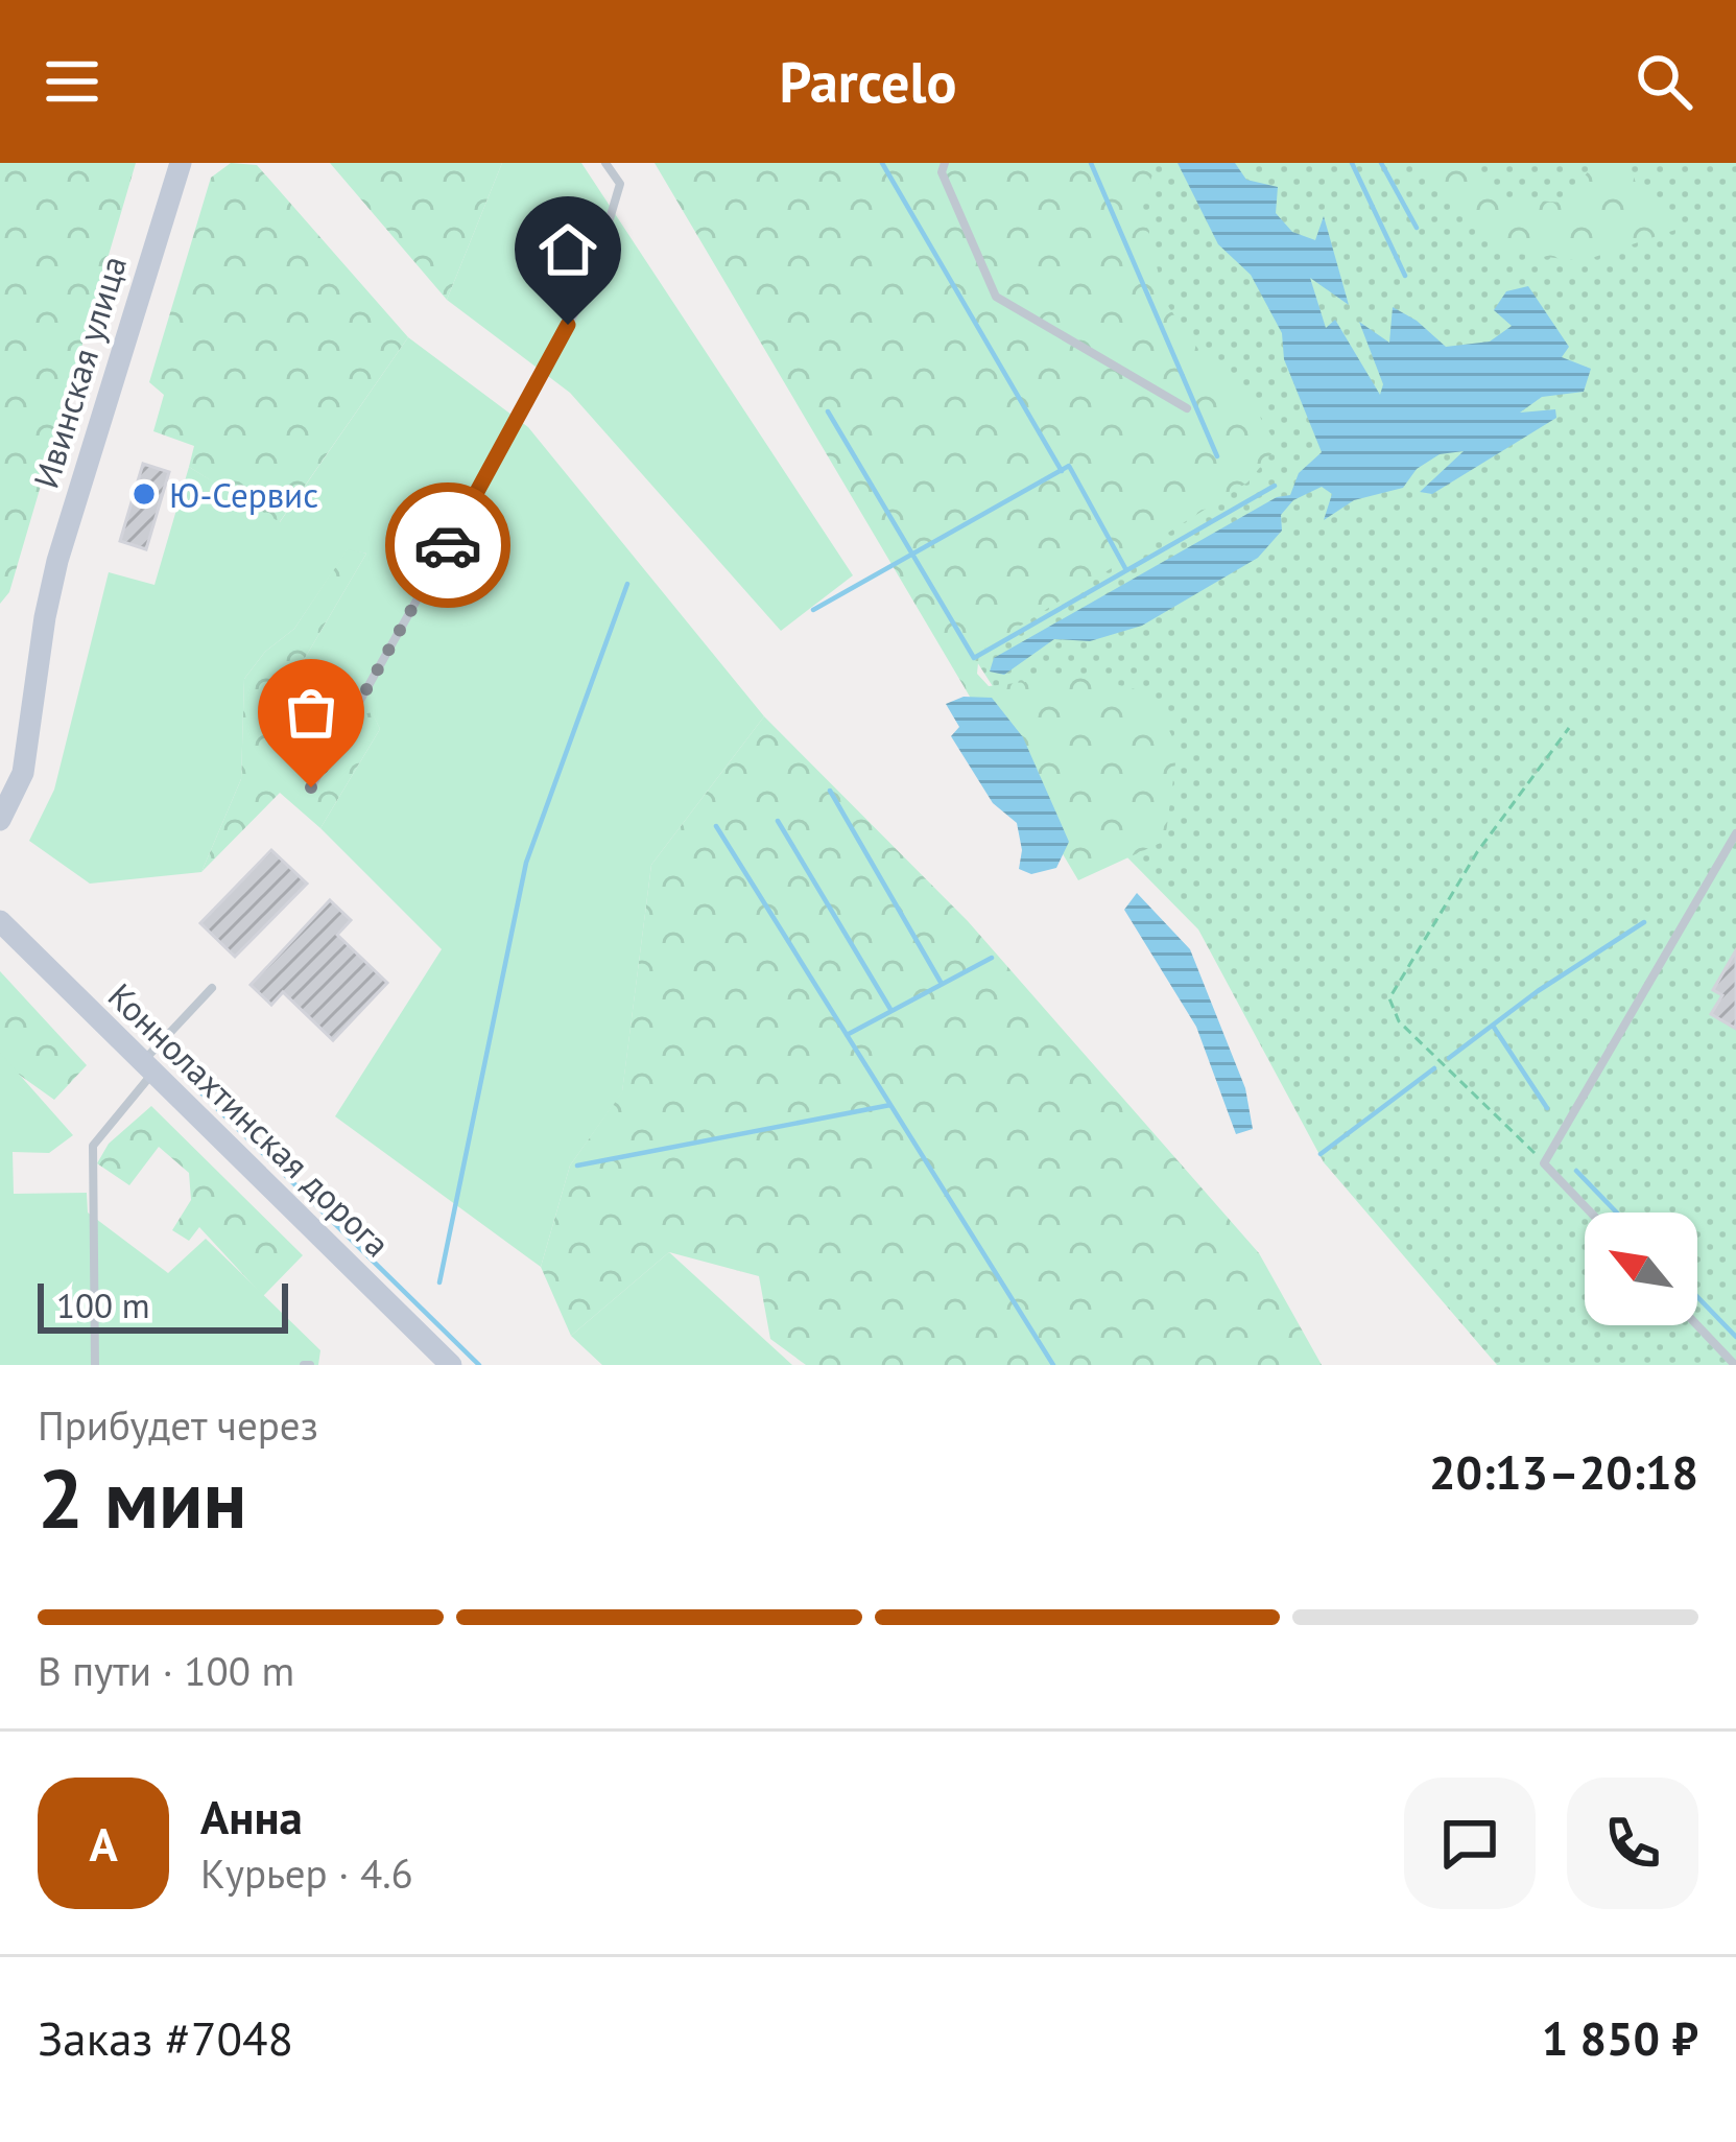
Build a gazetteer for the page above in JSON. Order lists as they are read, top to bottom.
{
  "streets": {
    "street": ["Ивинская улица", "Коннолахтинская дорога"]
  },
  "places": ["Ю-Сервис"],
  "scale_bar": "100 m",
  "north": "top left",
  "page": {
    "header": "Parcelo",
    "scale": "100 m",
    "heading": ["2 мин", "Прибудет через", "20:13–20:18"],
    "panel": [
      "Анна",
      "Курьер · 4.6",
      "Заказ #7048",
      "1 850 ₽"
    ],
    "bar": "В пути · 100 m",
    "round": "А"
  }
}
